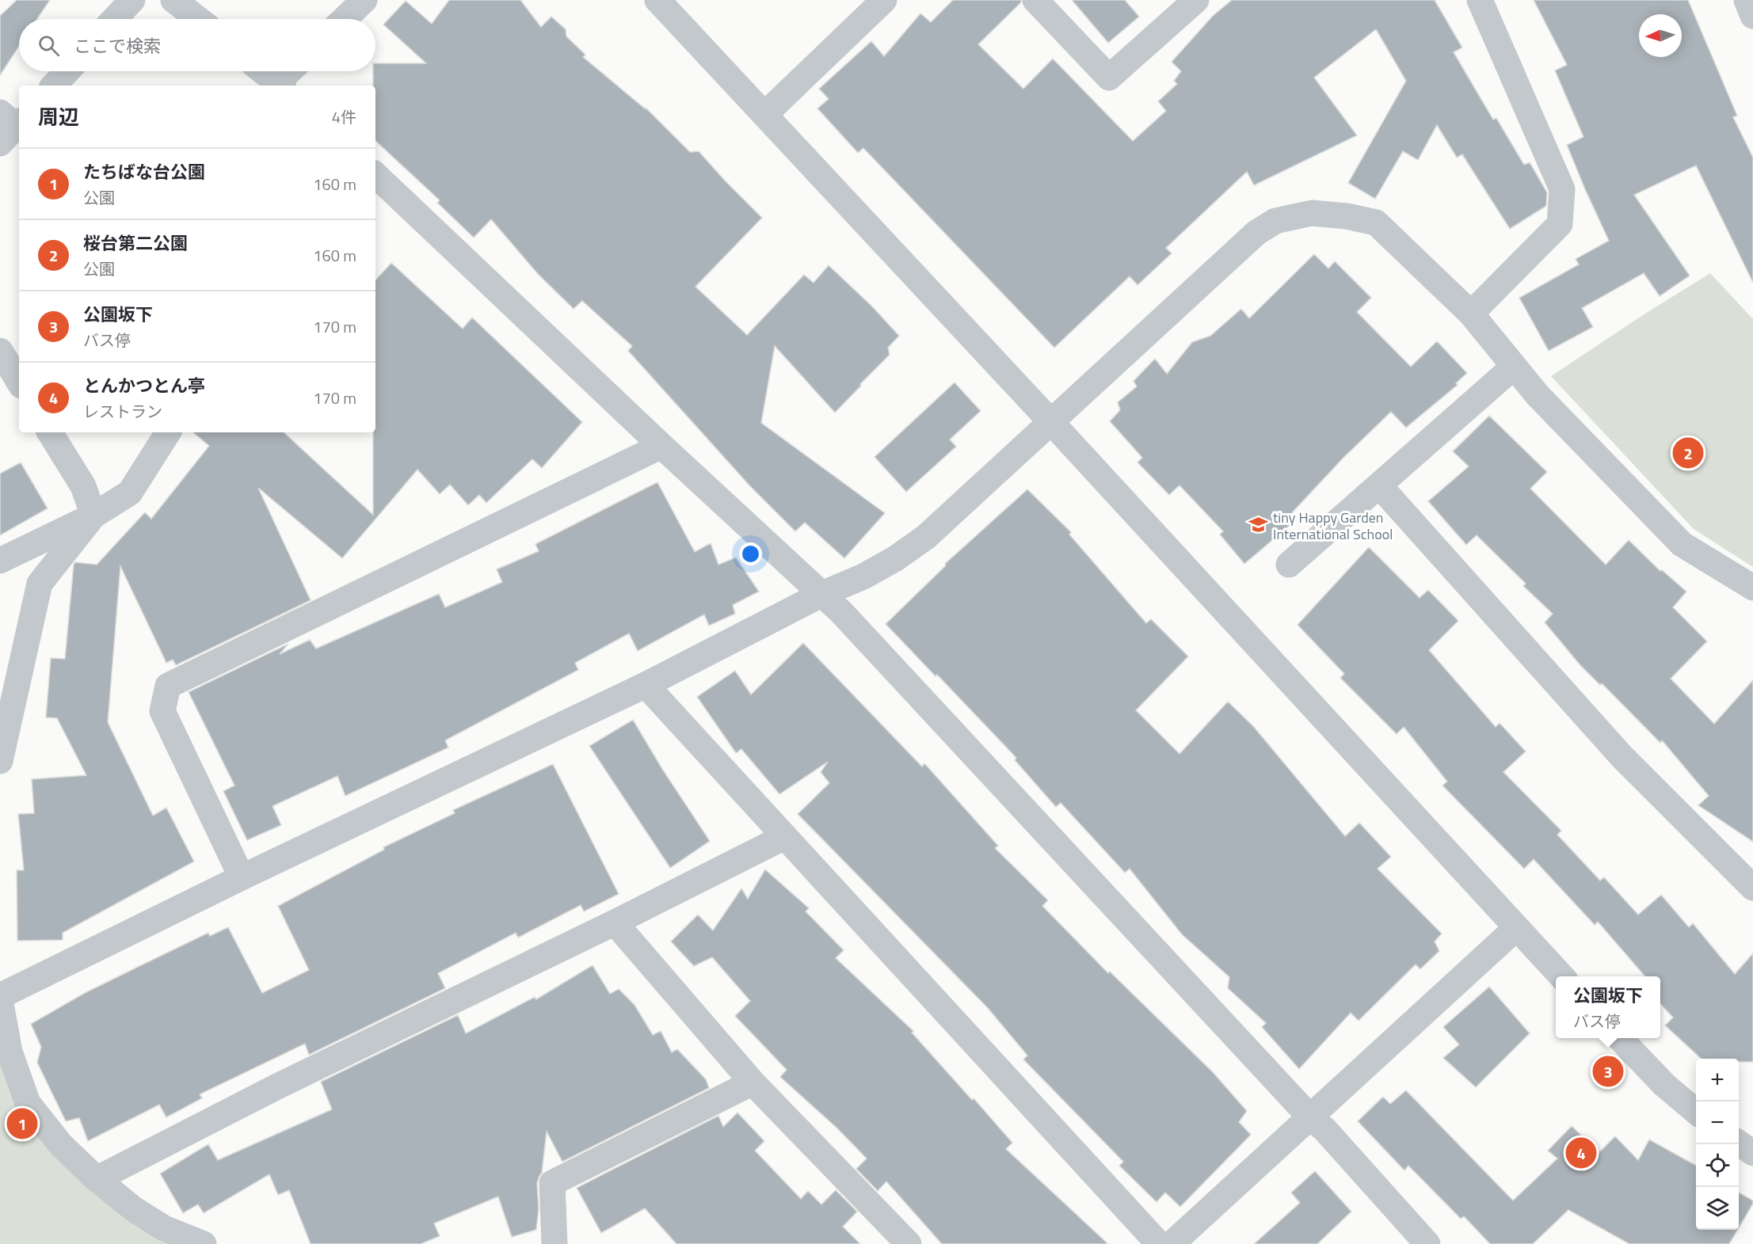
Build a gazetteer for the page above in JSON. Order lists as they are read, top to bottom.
{
  "places": {
    "school or university": ["tiny Happy Garden International School"]
  },
  "north": "left",
  "page": {
    "search": "ここで検索",
    "heading": ["周辺", "4件"],
    "list": [
      {
        "mark": "1",
        "name": "たちばな台公園",
        "note": "公園",
        "value": "160 m"
      },
      {
        "mark": "2",
        "name": "桜台第二公園",
        "note": "公園",
        "value": "160 m"
      },
      {
        "mark": "3",
        "name": "公園坂下",
        "note": "バス停",
        "value": "170 m"
      },
      {
        "mark": "4",
        "name": "とんかつとん亭",
        "note": "レストラン",
        "value": "170 m"
      }
    ],
    "pins": [
      "2",
      "3",
      "1",
      "4"
    ],
    "popup": ["公園坂下", "バス停"],
    "map_buttons": ["+", "−"]
  }
}
